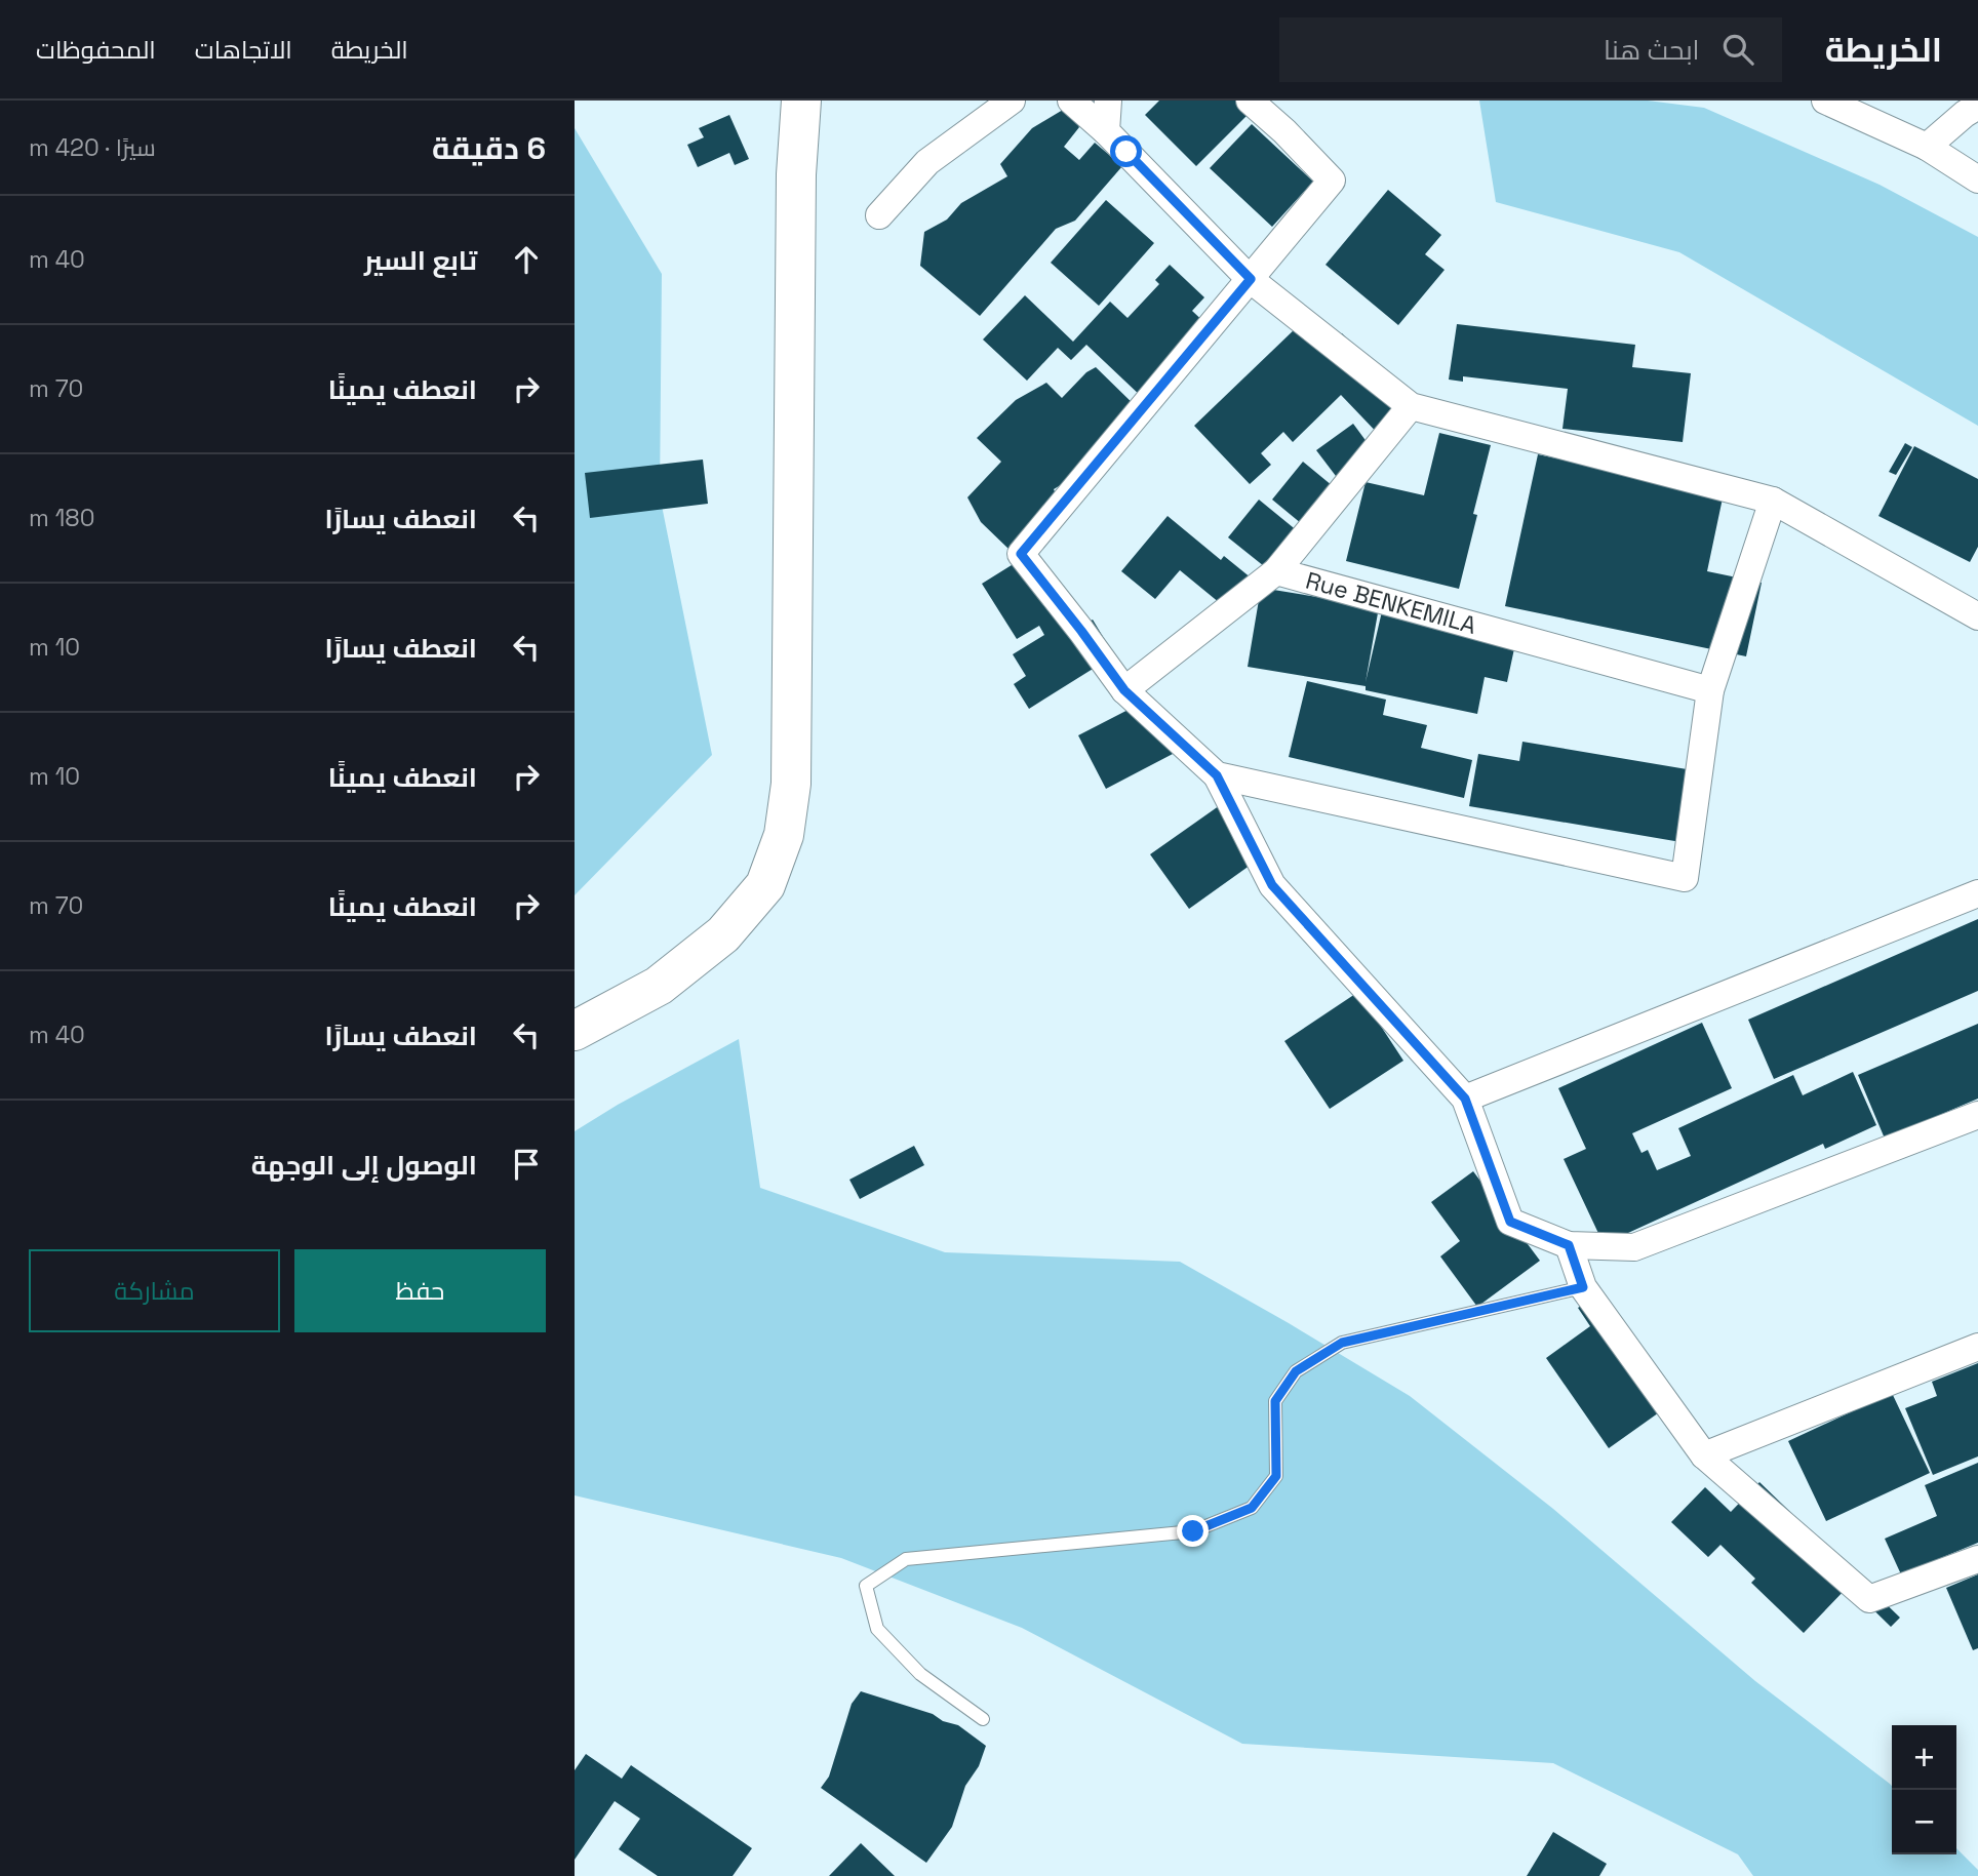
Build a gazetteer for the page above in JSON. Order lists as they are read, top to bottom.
{
  "streets": {
    "street": ["Rue BENKEMILA"]
  },
  "page": {
    "header": "الخريطة",
    "search": "ابحث هنا",
    "nav": ["الخريطة", "الاتجاهات", "المحفوظات"],
    "heading": ["6 دقيقة", "سيرًا · 420 m"],
    "list": [
      ["تابع السير", "40 m"],
      ["انعطف يمينًا", "70 m"],
      ["انعطف يسارًا", "180 m"],
      ["انعطف يسارًا", "10 m"],
      ["انعطف يمينًا", "10 m"],
      ["انعطف يمينًا", "70 m"],
      ["انعطف يسارًا", "40 m"],
      "الوصول إلى الوجهة"
    ],
    "buttons": ["حفظ", "مشاركة"],
    "map_buttons": ["+", "−"]
  }
}
